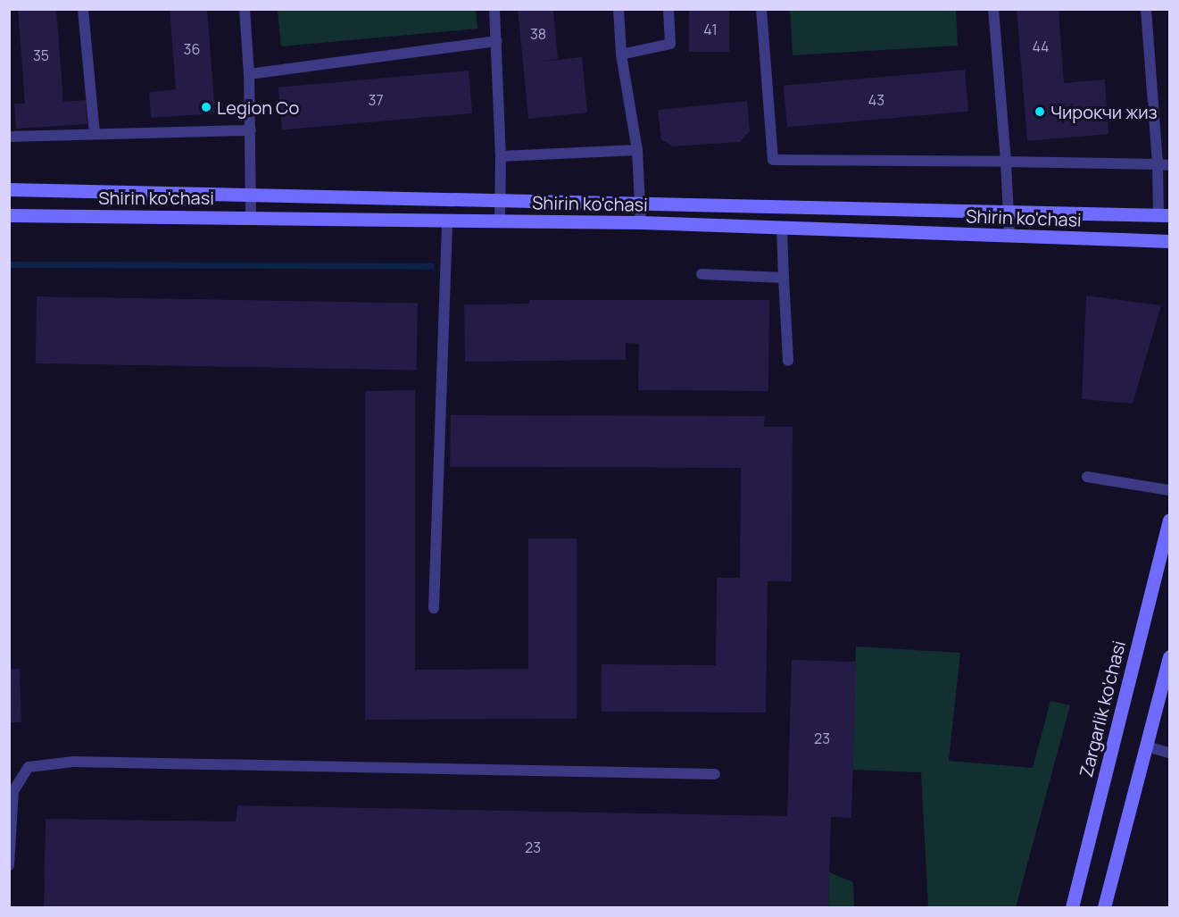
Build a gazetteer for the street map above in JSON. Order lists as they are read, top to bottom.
{
  "streets": {
    "main road": ["Shirin ko'chasi", "Zargarlik ko'chasi"]
  },
  "places": ["Legion Co", "Чирокчи жиз"],
  "house_numbers": [
    "41",
    "38",
    "44",
    "36",
    "35",
    "37",
    "43",
    "23",
    "23"
  ]
}
